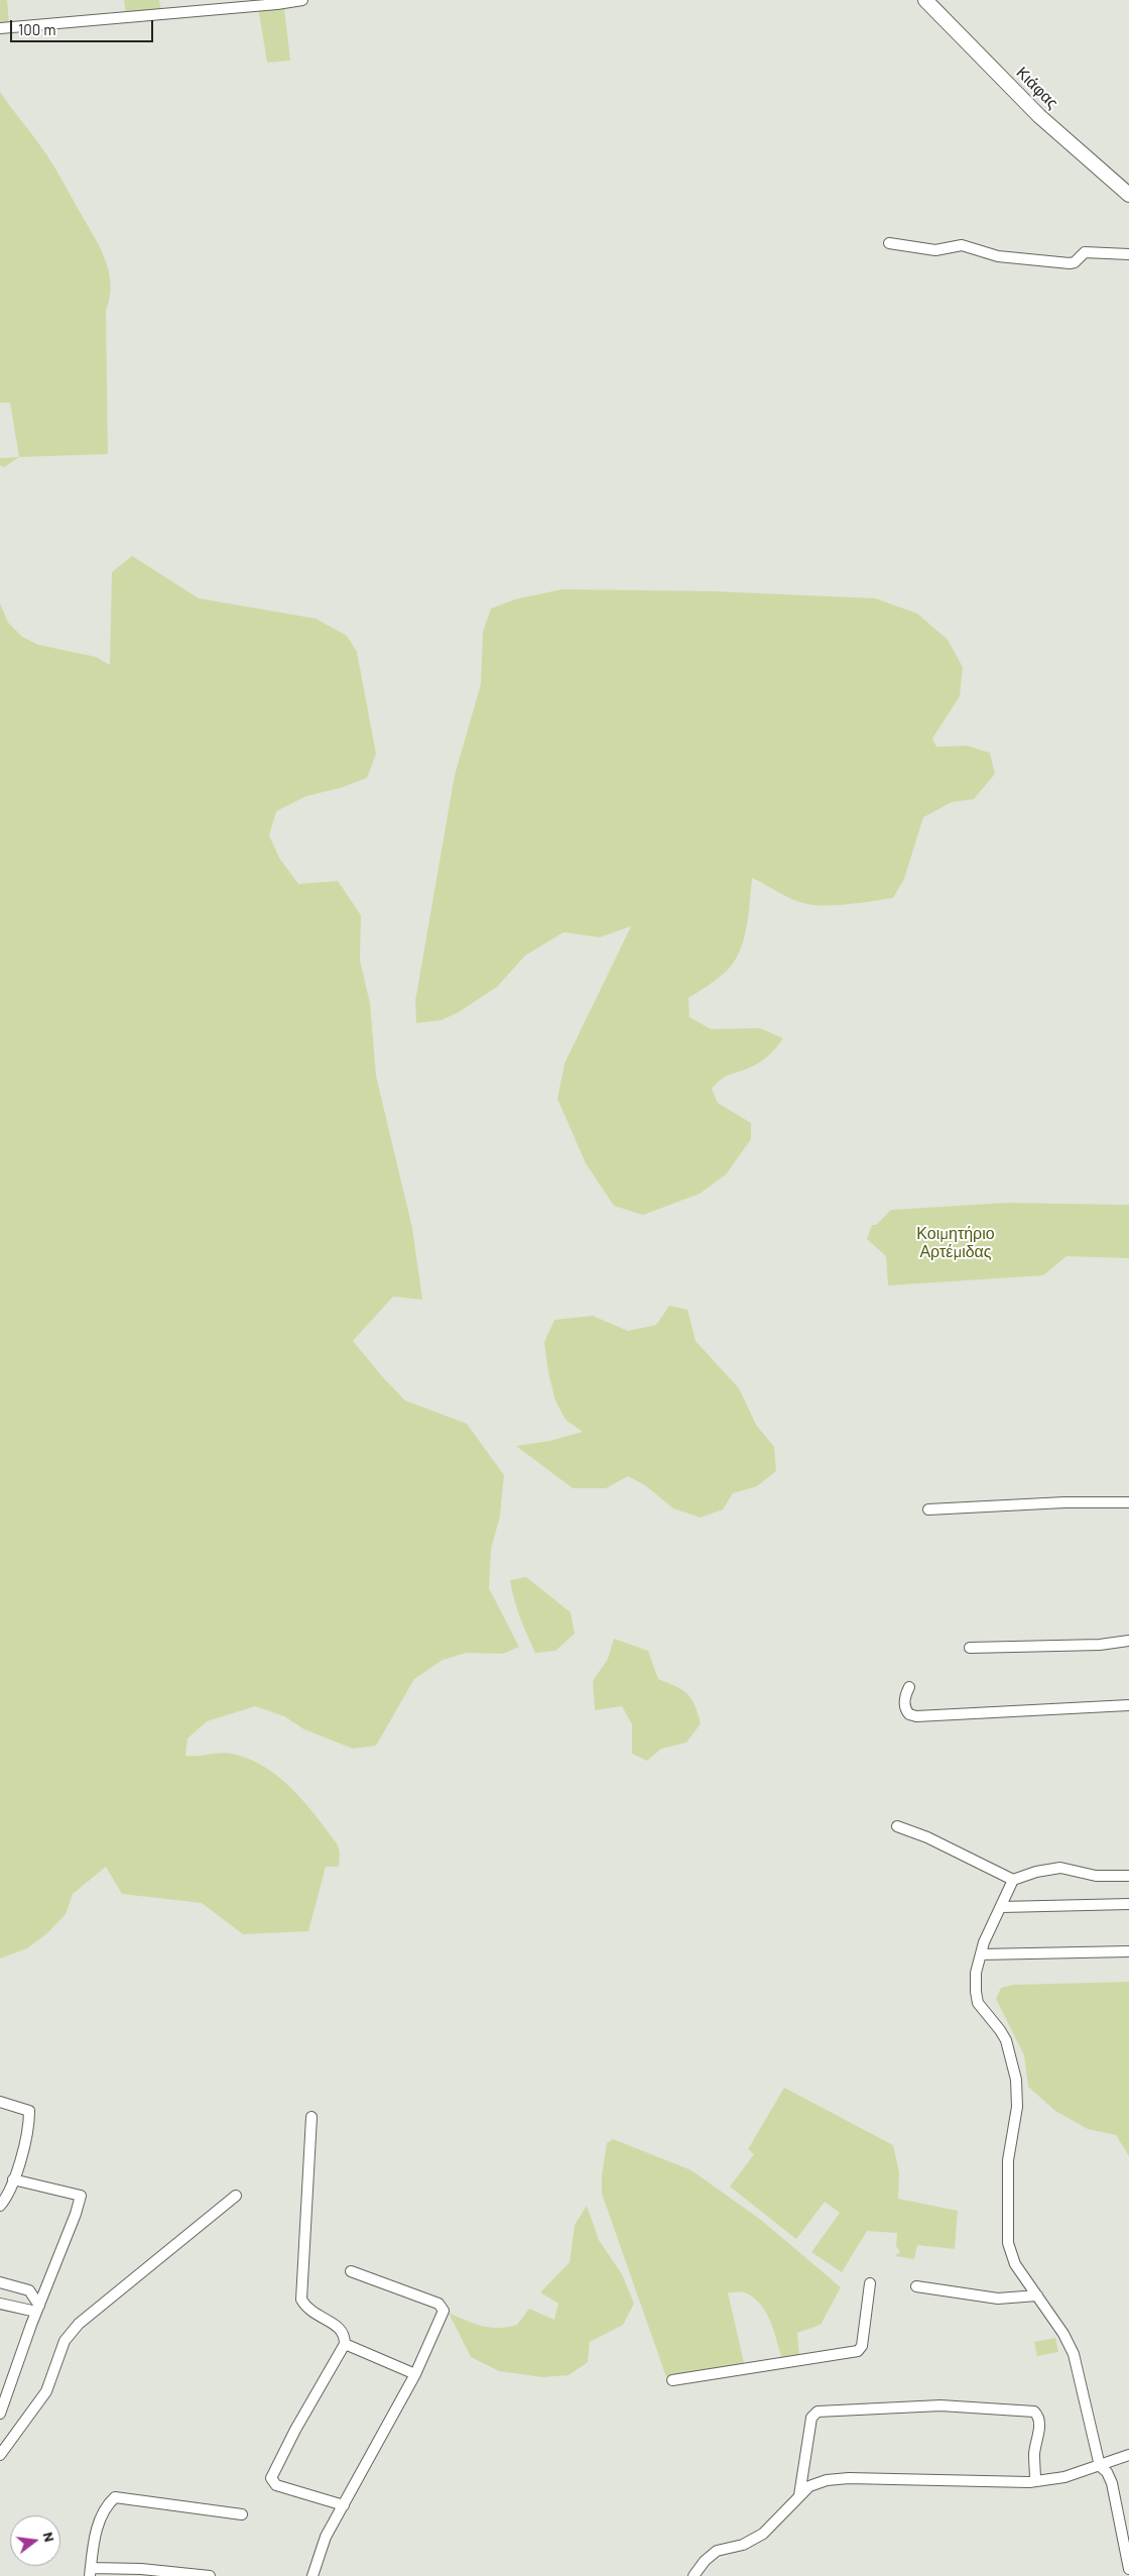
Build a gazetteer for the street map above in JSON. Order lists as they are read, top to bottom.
{
  "streets": {
    "street": ["Κιάφας"]
  },
  "parks": ["Κοιμητήριο Αρτέμιδας"],
  "scale_bar": "100 m",
  "north": "right"
}
